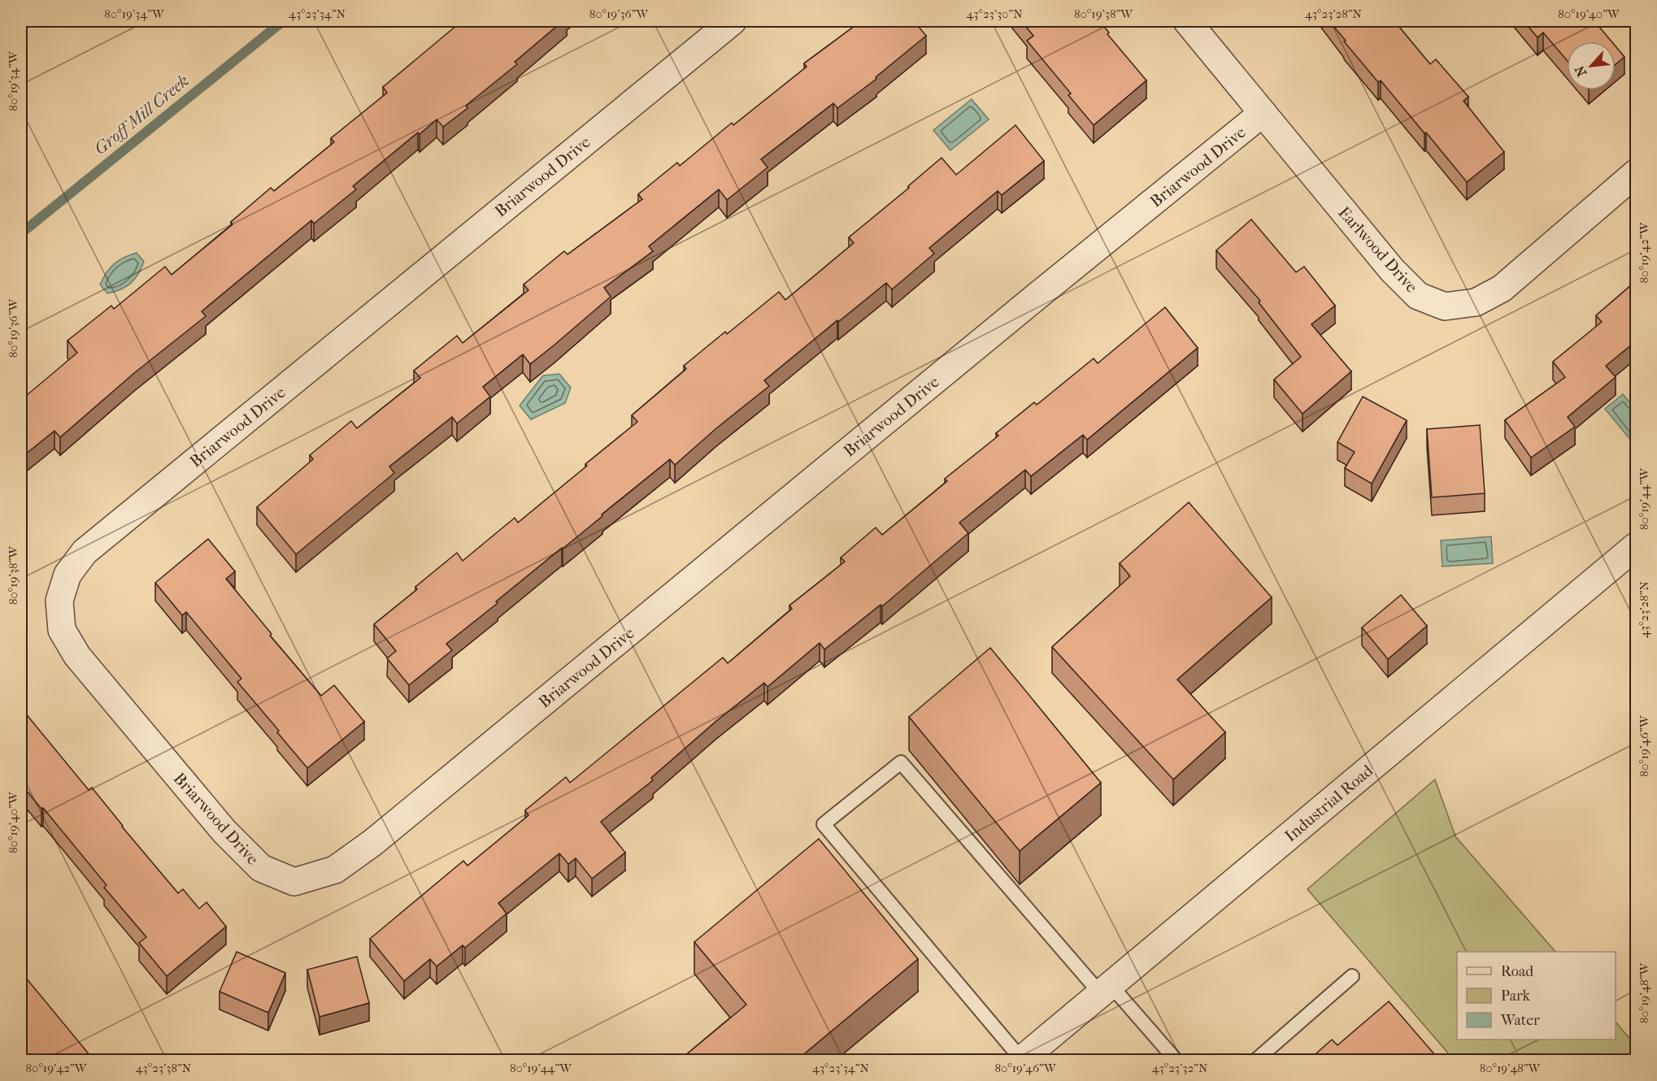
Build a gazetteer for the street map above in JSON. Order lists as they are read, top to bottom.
{
  "streets": {
    "street": ["Briarwood Drive", "Earlwood Drive", "Industrial Road"]
  },
  "crossings": [
    ["Briarwood Drive", "Earlwood Drive"]
  ],
  "water": ["Groff Mill Creek"],
  "legend": ["Road", "Park", "Water"],
  "north": "bottom left",
  "coordinates": [
    "80°19'34\"W",
    "43°23'34\"N",
    "80°19'36\"W",
    "43°23'30\"N",
    "80°19'38\"W",
    "43°23'28\"N",
    "80°19'40\"W",
    "80°19'42\"W",
    "80°19'44\"W",
    "80°19'46\"W",
    "80°19'48\"W",
    "43°23'38\"N",
    "43°23'32\"N"
  ]
}
